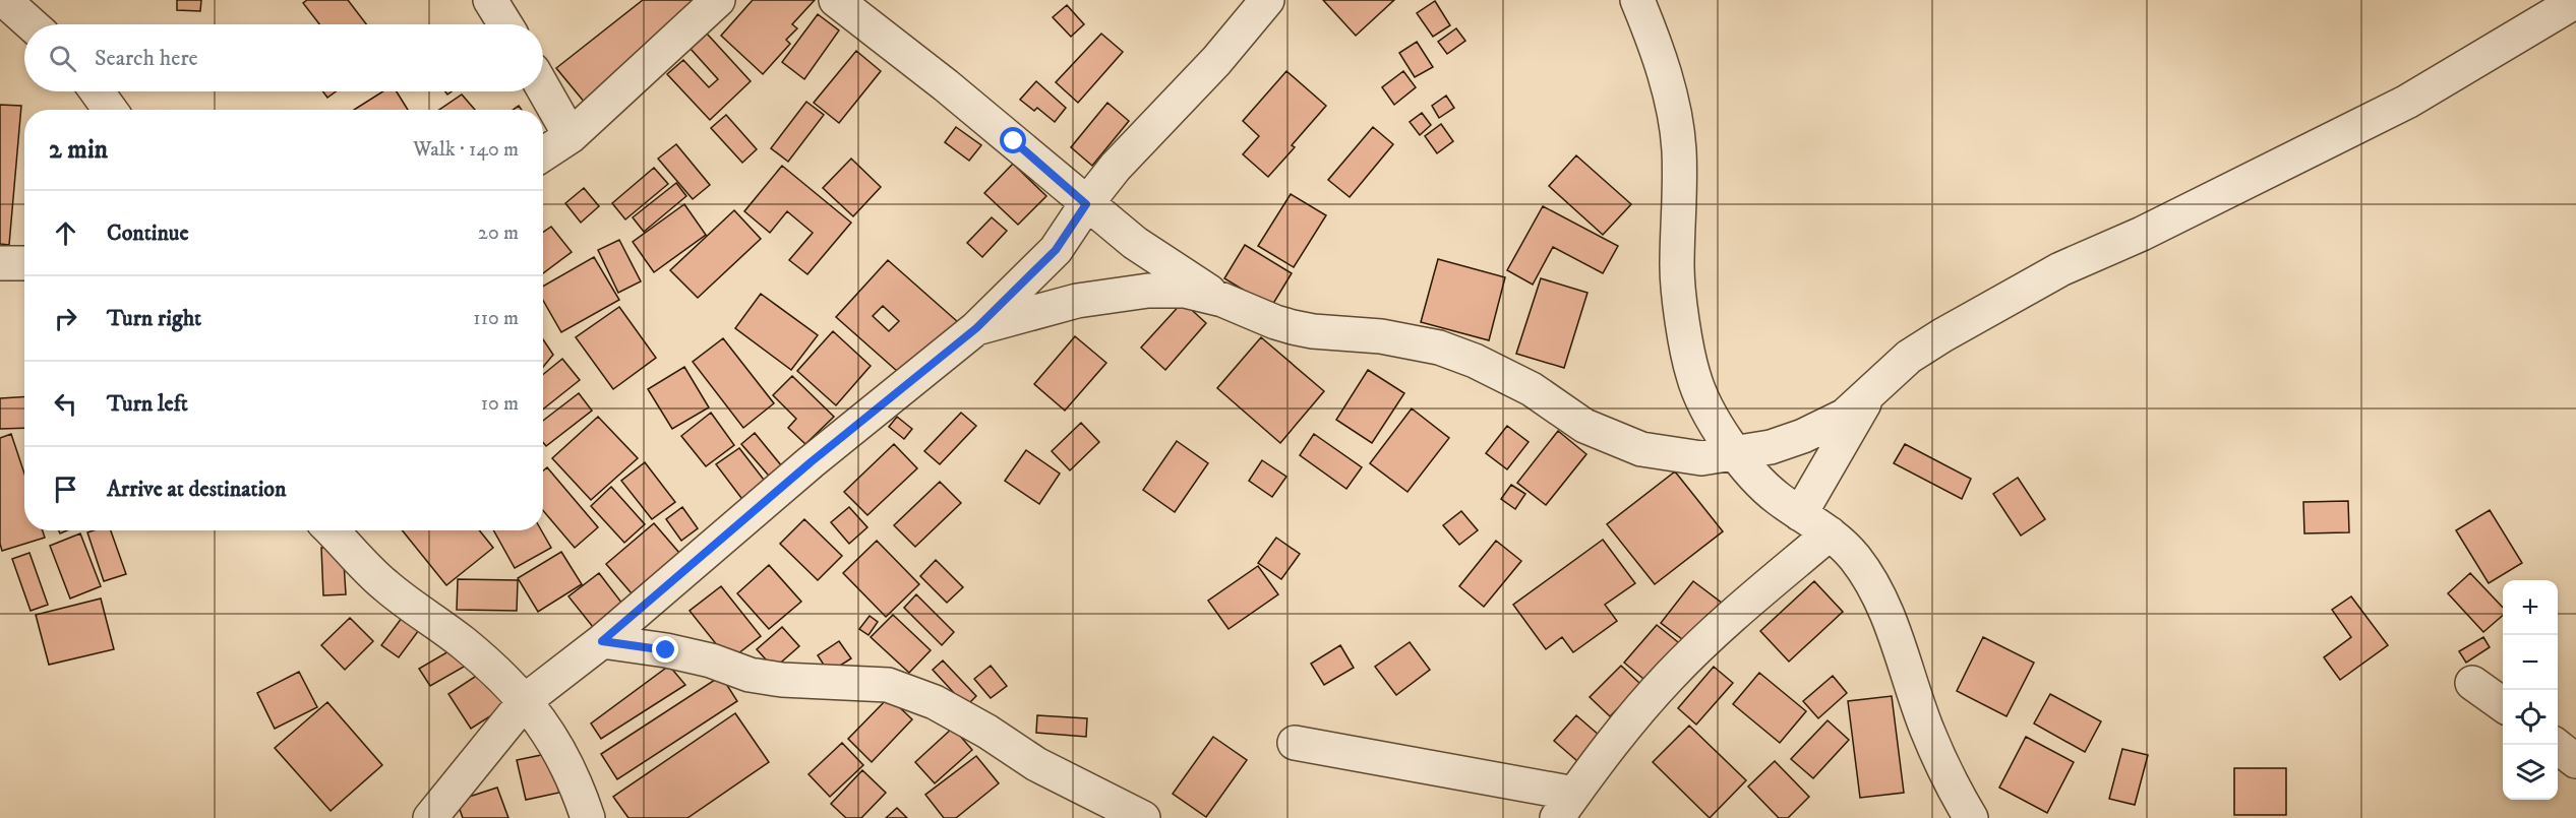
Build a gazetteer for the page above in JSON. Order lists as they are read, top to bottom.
{
  "page": {
    "search": "Search here",
    "heading": ["2 min", "Walk · 140 m"],
    "list": [
      ["Continue", "20 m"],
      ["Turn right", "110 m"],
      ["Turn left", "10 m"],
      "Arrive at destination"
    ],
    "map_buttons": ["+", "−"]
  }
}
